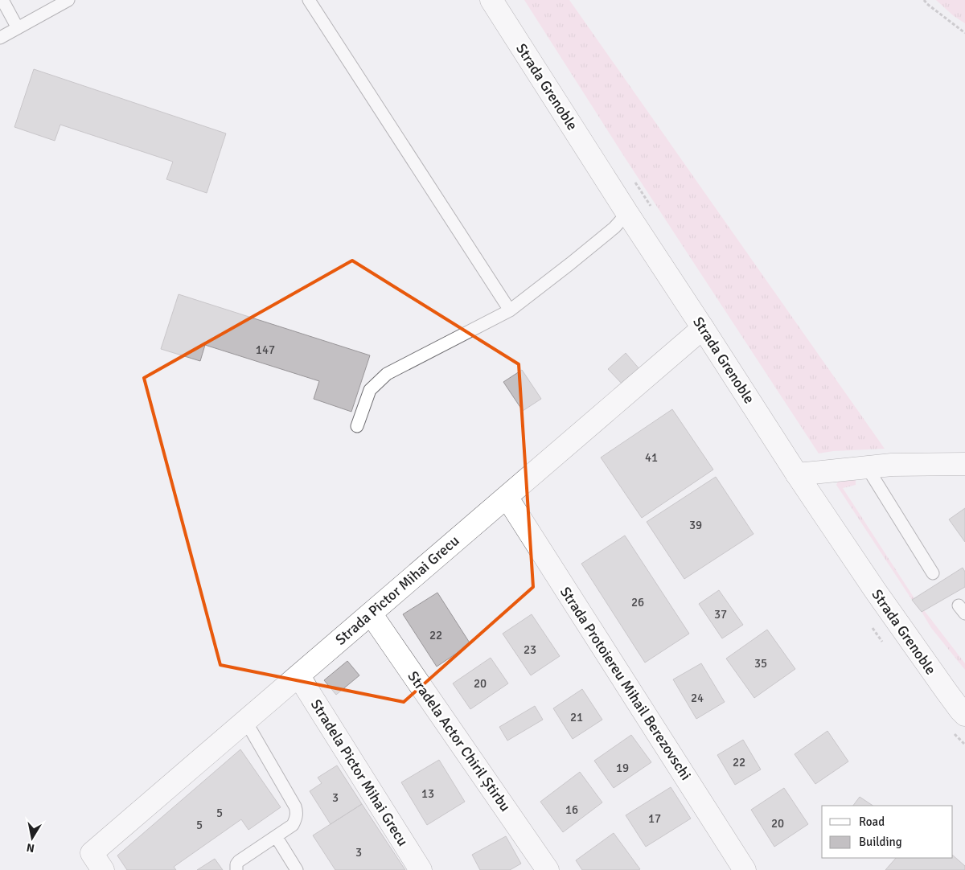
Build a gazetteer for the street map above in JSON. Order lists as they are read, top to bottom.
{
  "streets": {
    "street": [
      "Strada Grenoble",
      "Strada Pictor Mihai Grecu",
      "Strada Protoiereu Mihail Berezovschi",
      "Stradela Actor Chiril Știrbu",
      "Stradela Pictor Mihai Grecu"
    ]
  },
  "crossings": [
    ["Strada Grenoble", "Strada Pictor Mihai Grecu"],
    ["Strada Pictor Mihai Grecu", "Strada Protoiereu Mihail Berezovschi"],
    ["Strada Pictor Mihai Grecu", "Stradela Actor Chiril Știrbu"],
    ["Strada Pictor Mihai Grecu", "Stradela Pictor Mihai Grecu"]
  ],
  "house_numbers": [
    "147",
    "41",
    "39",
    "26",
    "37",
    "22",
    "23",
    "35",
    "20",
    "24",
    "21",
    "22",
    "19",
    "13",
    "3",
    "16",
    "5",
    "17",
    "20",
    "5",
    "3"
  ],
  "legend": ["Road", "Building"],
  "north": "bottom"
}
